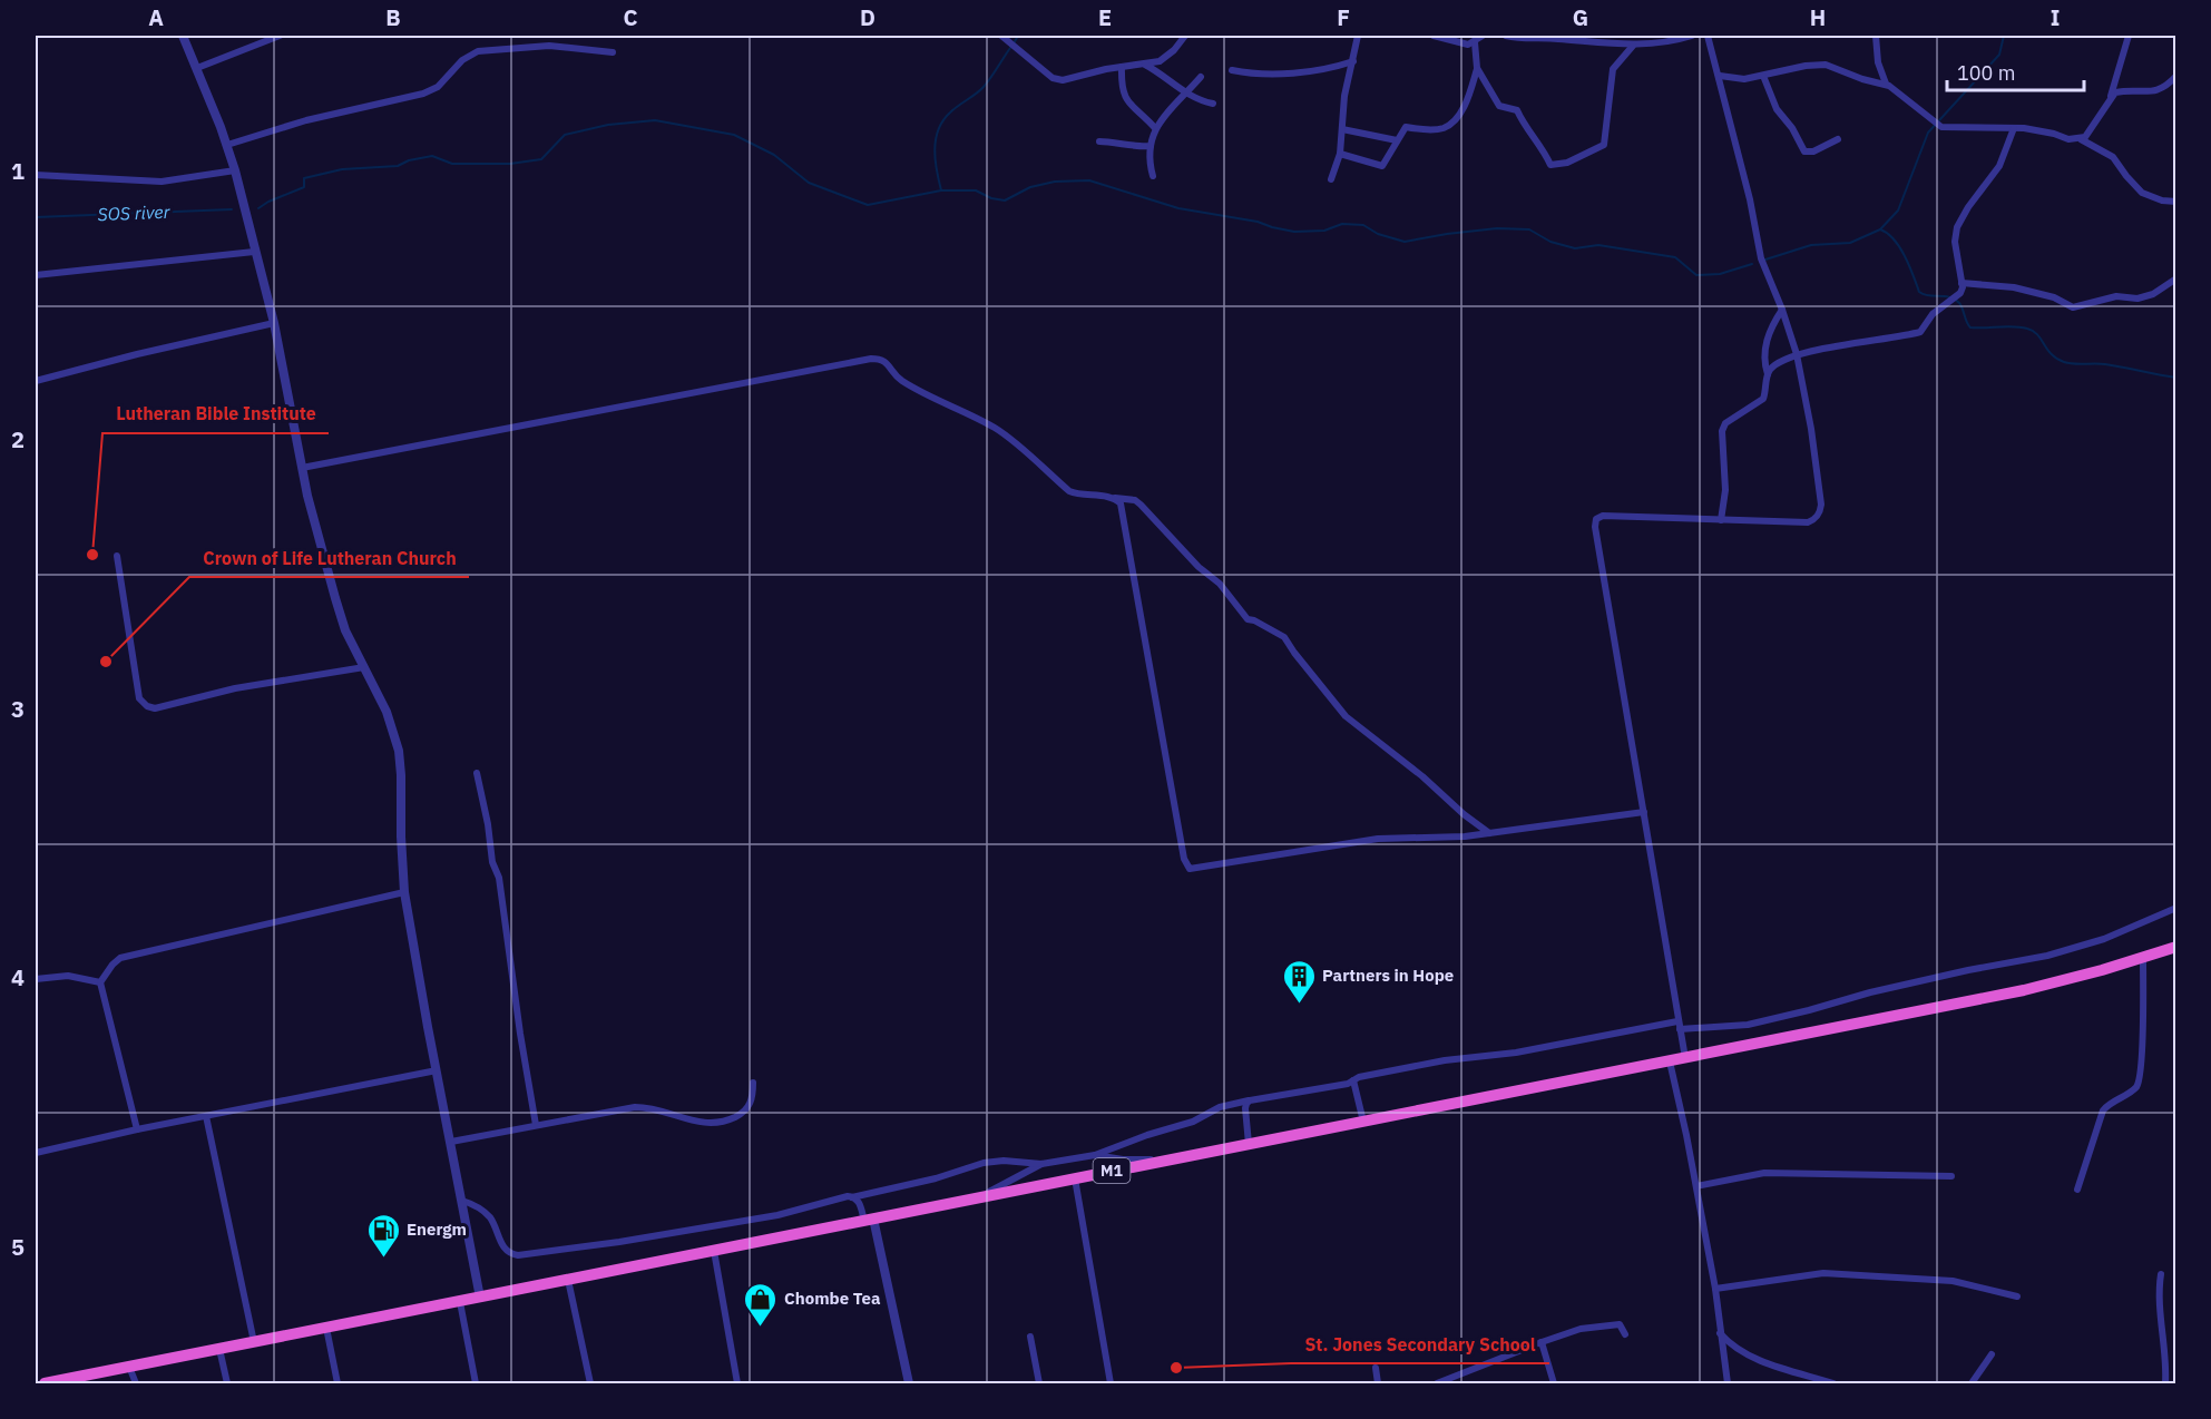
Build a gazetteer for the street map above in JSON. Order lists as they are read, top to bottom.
{
  "streets": {
    "highway": ["M1"]
  },
  "water": ["SOS river"],
  "places": {
    "other": ["Lutheran Bible Institute", "Crown of Life Lutheran Church", "St. Jones Secondary School"],
    "building": ["Partners in Hope"],
    "fuel station": ["Energm"],
    "shop": ["Chombe Tea"]
  },
  "scale_bar": "100 m",
  "grid": {
    "columns": [
      "A",
      "B",
      "C",
      "D",
      "E",
      "F",
      "G",
      "H",
      "I"
    ],
    "rows": [
      "1",
      "2",
      "3",
      "4",
      "5"
    ]
  }
}
